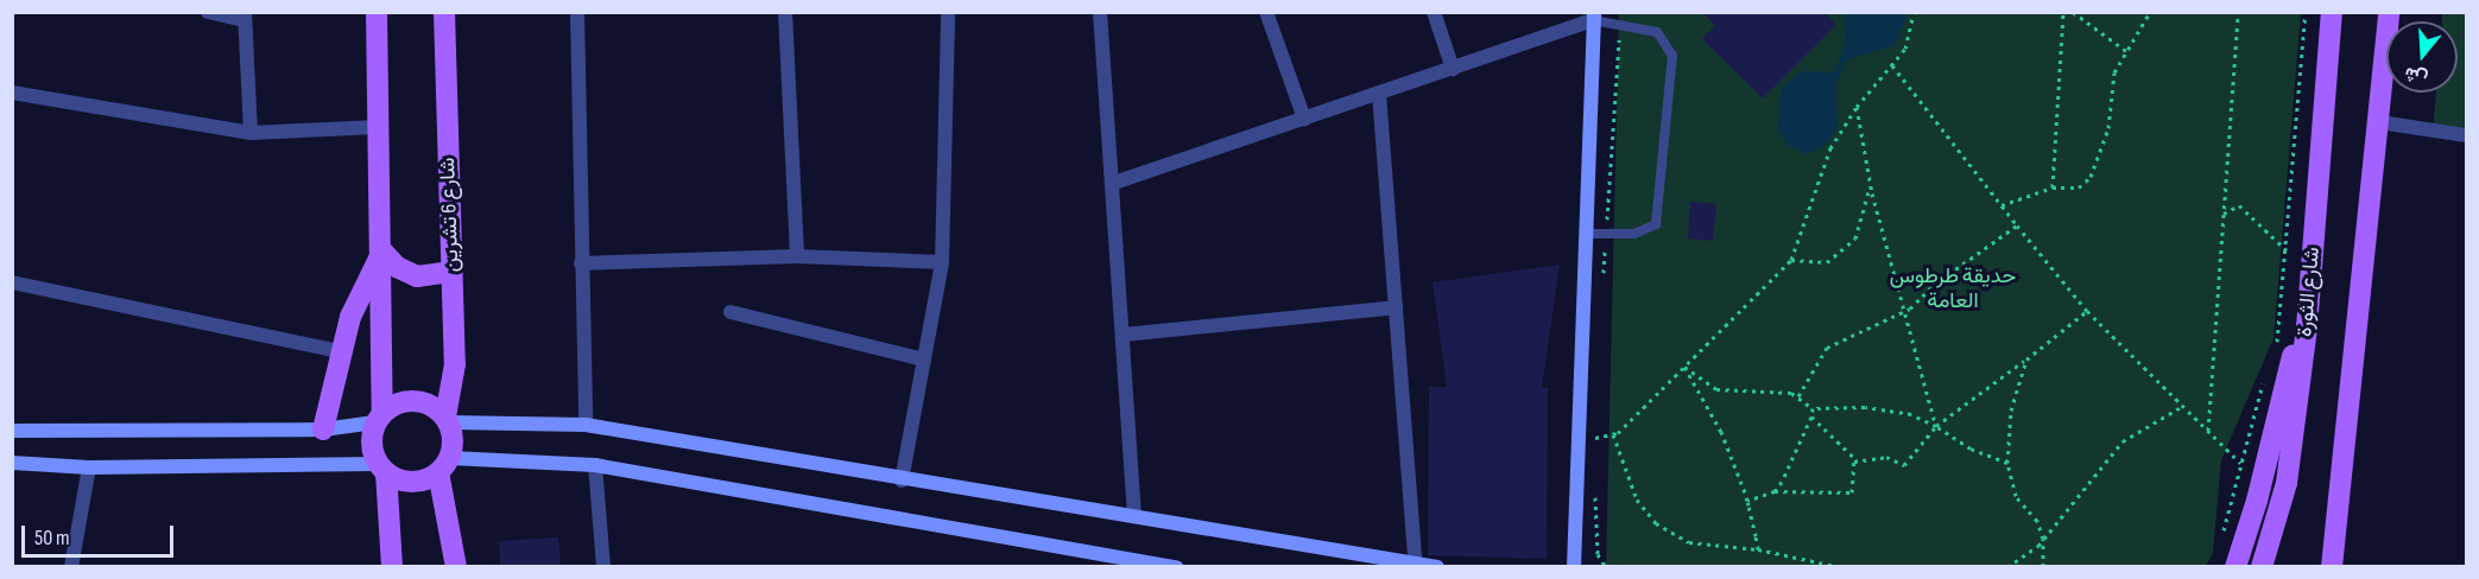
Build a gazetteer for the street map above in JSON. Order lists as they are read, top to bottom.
{
  "streets": {
    "main road": ["شارع 6 تشرين", "شارع الثورة"]
  },
  "parks": ["حديقة طرطوس العامة"],
  "scale_bar": "50 m",
  "north": "bottom"
}
